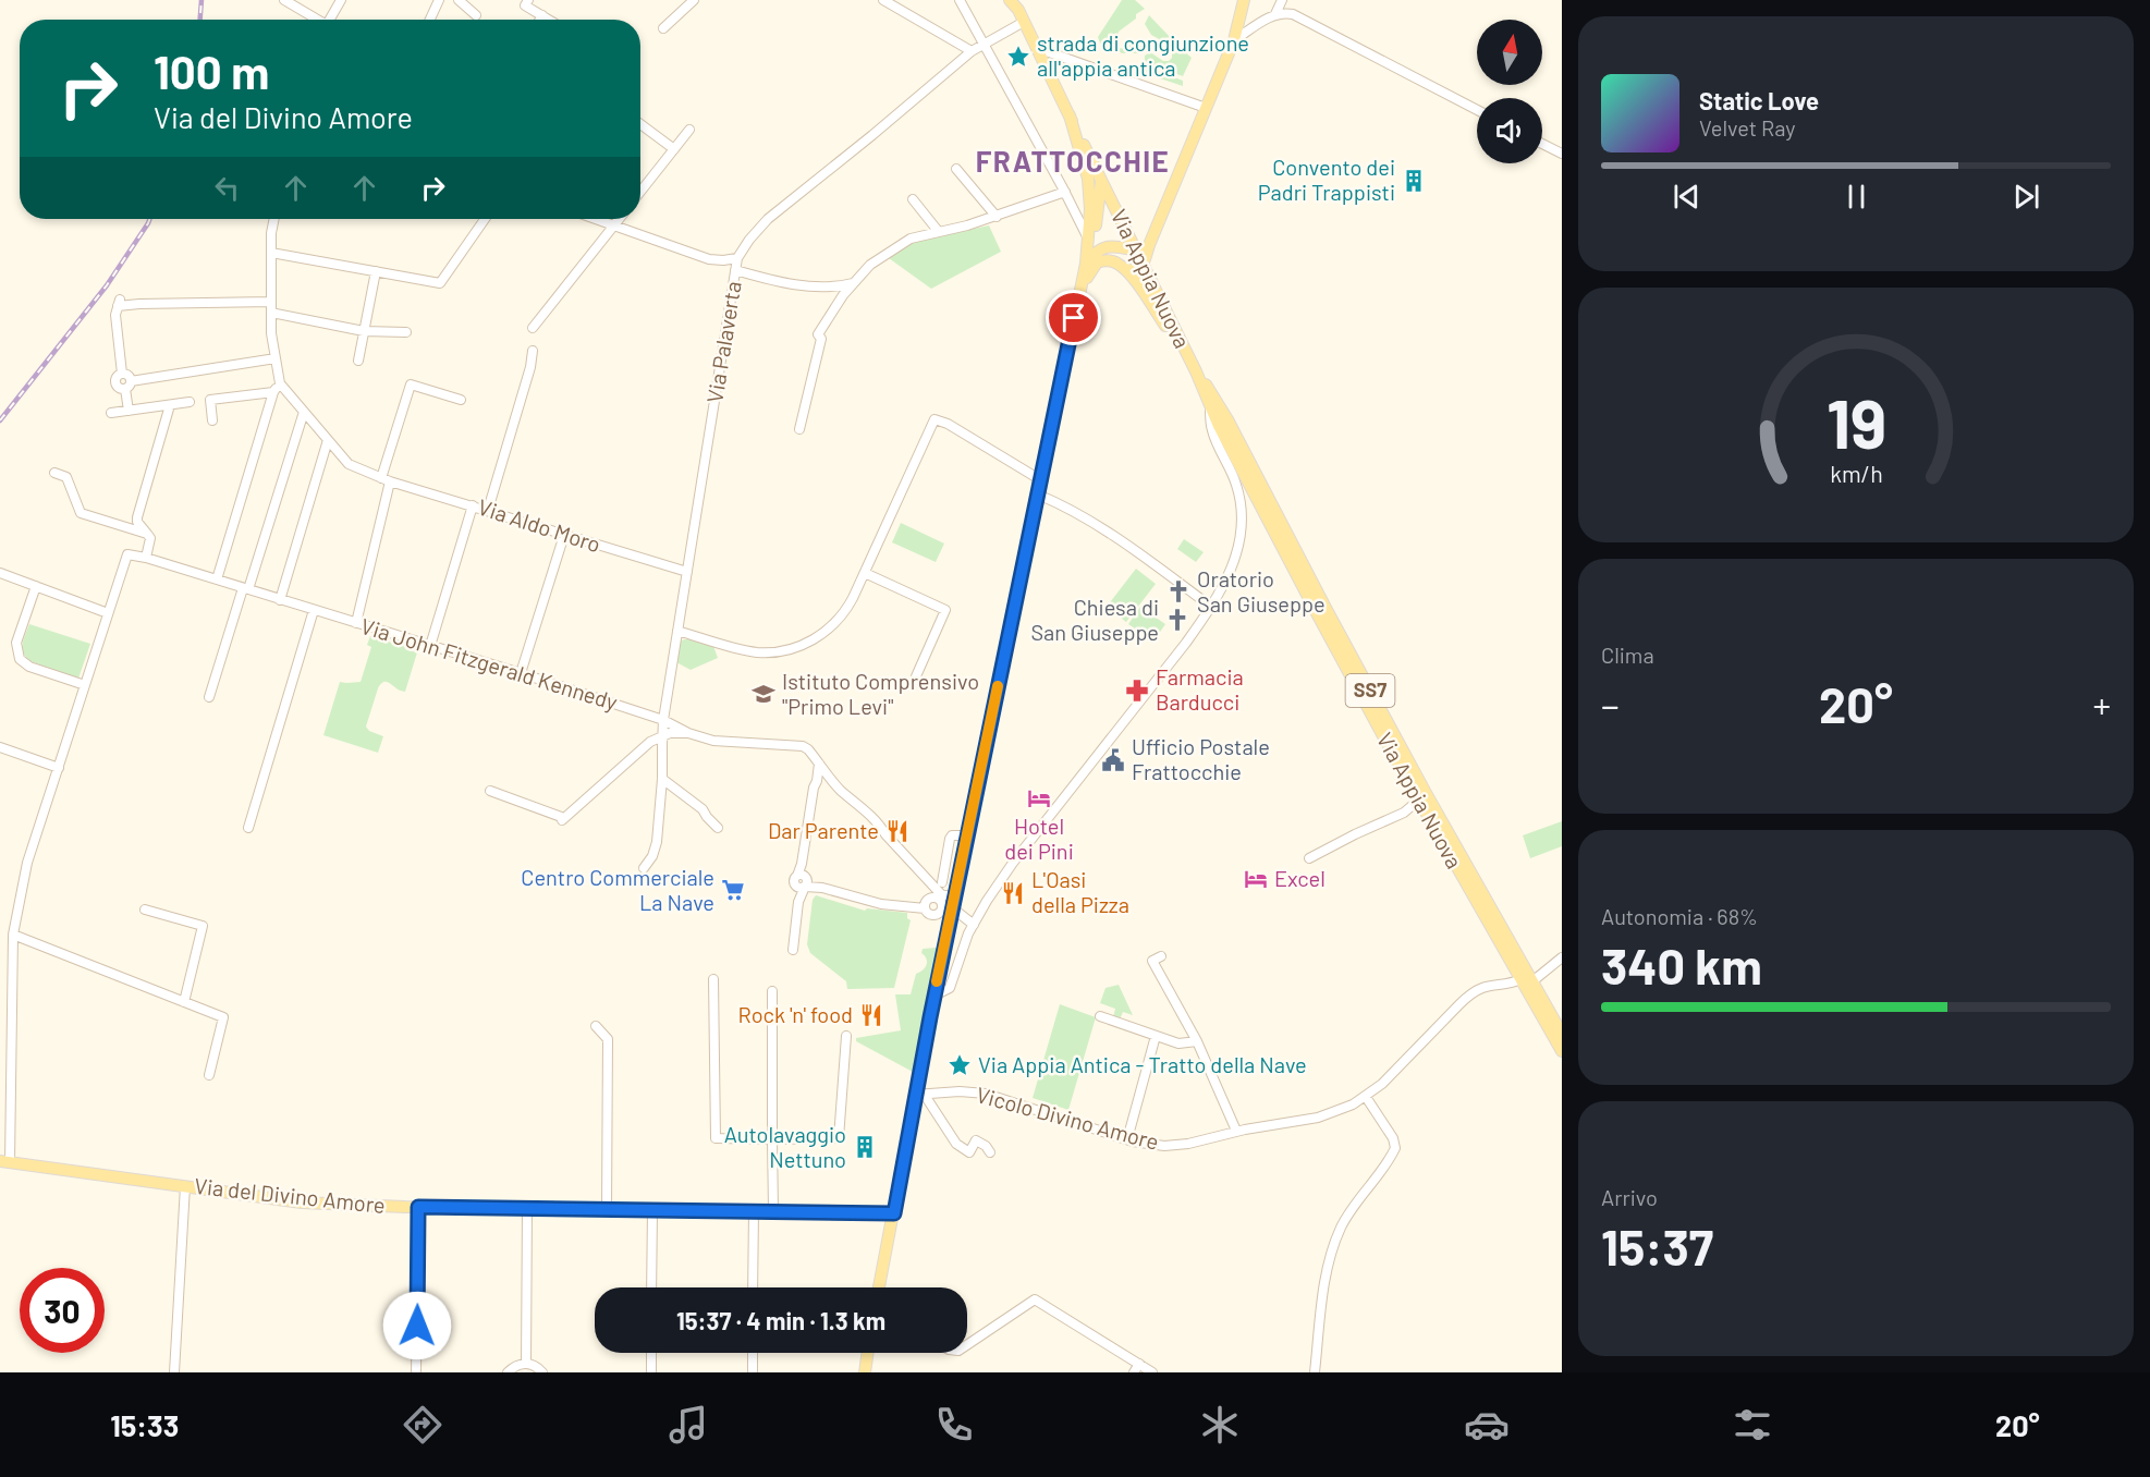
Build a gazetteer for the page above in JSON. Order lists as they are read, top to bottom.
{
  "streets": {
    "main road": ["Via Appia Nuova", "SS7", "Via del Divino Amore"],
    "street": [
      "Via Palaverta",
      "Via Aldo Moro",
      "Via John Fitzgerald Kennedy",
      "Vicolo Divino Amore"
    ]
  },
  "crossings": [
    ["Via Appia Nuova", "Via Palaverta"],
    ["Via Appia Nuova", "Vicolo Divino Amore"],
    ["Via Palaverta", "Via Aldo Moro"],
    ["Via Palaverta", "Via John Fitzgerald Kennedy"]
  ],
  "districts": ["FRATTOCCHIE"],
  "places": {
    "place": ["strada di congiunzione all'appia antica", "Via Appia Antica - Tratto della Nave"],
    "building": ["Convento dei Padri Trappisti", "Autolavaggio Nettuno"],
    "church": ["Oratorio San Giuseppe", "Chiesa di San Giuseppe"],
    "pharmacy": ["Farmacia Barducci"],
    "school or university": ["Istituto Comprensivo \"Primo Levi\""],
    "public building": ["Ufficio Postale Frattocchie"],
    "hotel": ["Hotel dei Pini", "Excel"],
    "restaurant": ["Dar Parente", "L'Oasi della Pizza", "Rock 'n' food"],
    "supermarket": ["Centro Commerciale La Nave"]
  },
  "north": "top",
  "page": {
    "turn": ["100 m", "Via del Divino Amore"],
    "song": ["Static Love", "Velvet Ray"],
    "tile": [
      "Clima",
      ["Autonomia · 68%", "340 km"],
      ["Arrivo", "15:37"]
    ],
    "heat": ["−", "20°", "+"],
    "limit": "30",
    "trip": "15:37 · 4 min · 1.3 km",
    "tabs": ["15:33", "20°"],
    "gauge": ["19", "km/h"]
  }
}
